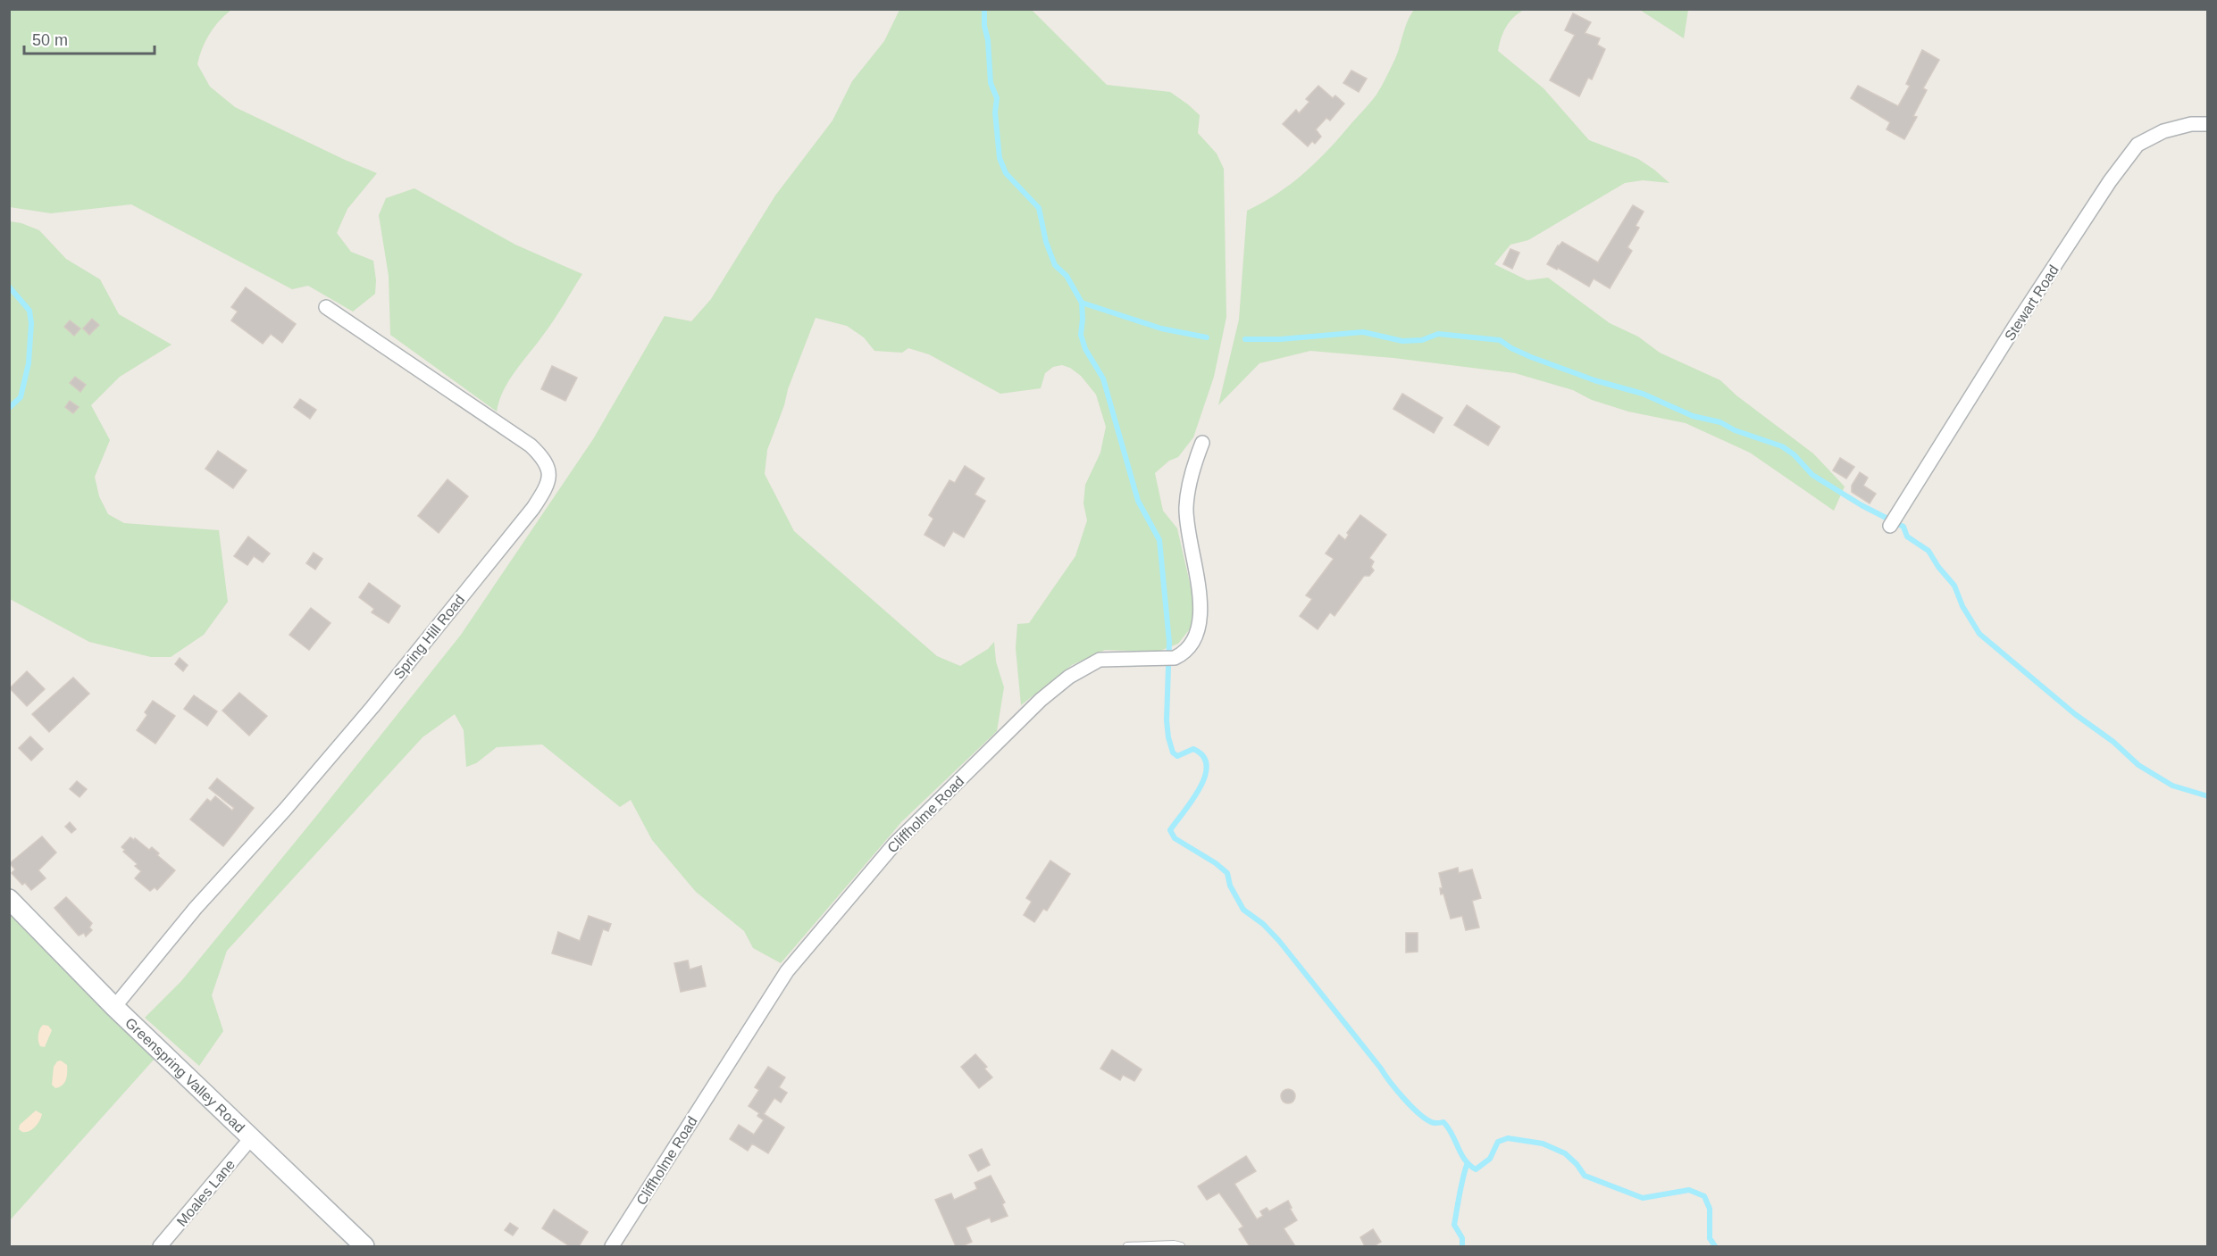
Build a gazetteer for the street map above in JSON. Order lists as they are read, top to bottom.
{
  "streets": {
    "main road": ["Greenspring Valley Road"],
    "street": [
      "Stewart Road",
      "Spring Hill Road",
      "Cliffholme Road",
      "Moales Lane"
    ]
  },
  "crossings": [
    ["Spring Hill Road", "Greenspring Valley Road"],
    ["Greenspring Valley Road", "Moales Lane"]
  ],
  "scale_bar": "50 m"
}
